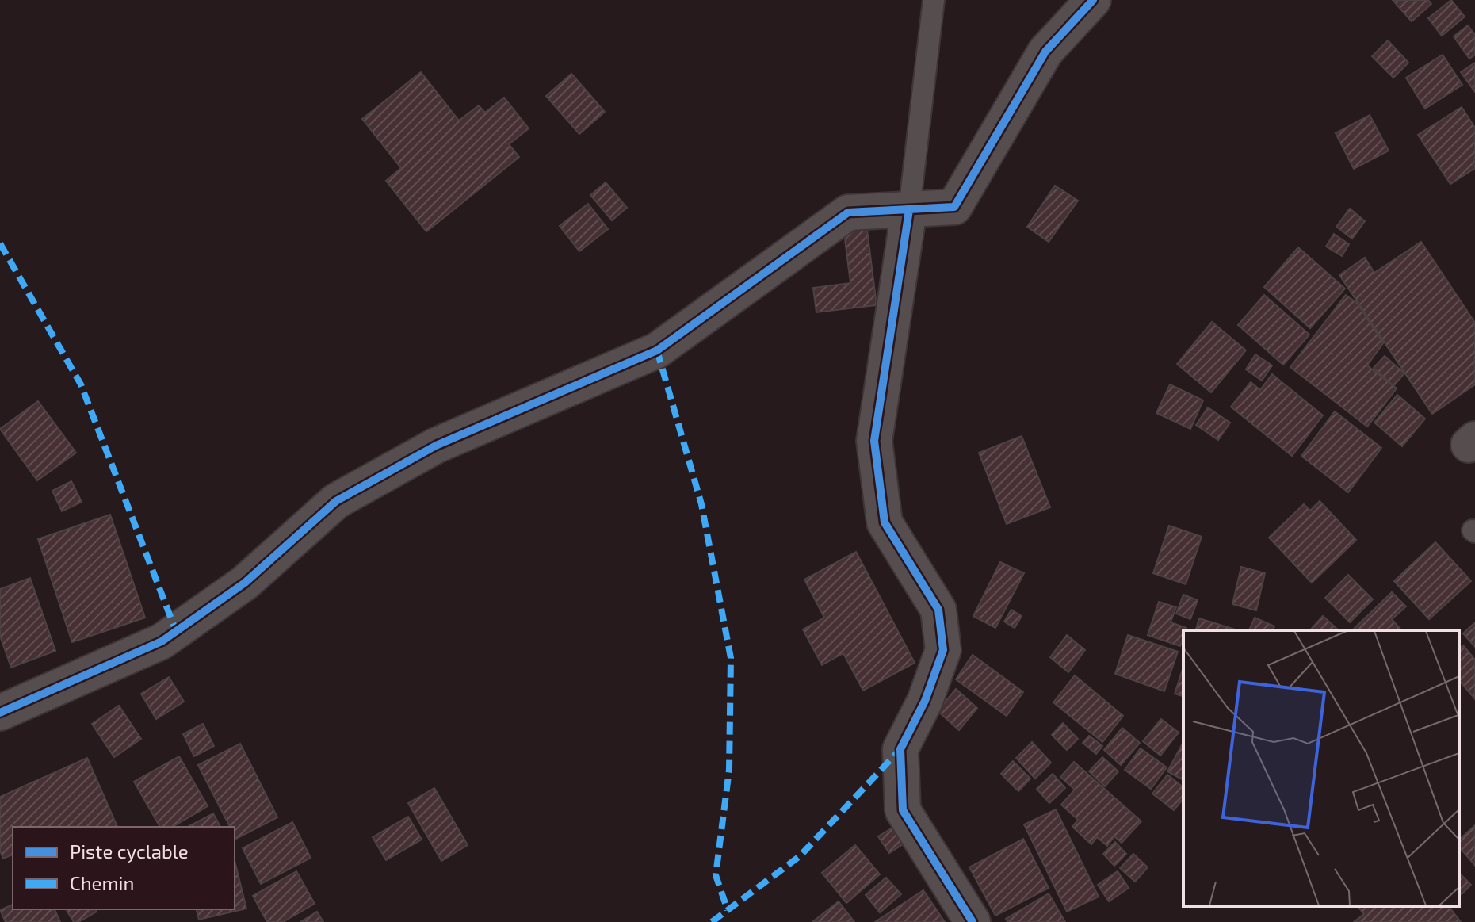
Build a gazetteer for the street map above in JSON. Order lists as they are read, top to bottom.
{
  "legend": ["Piste cyclable", "Chemin"]
}
